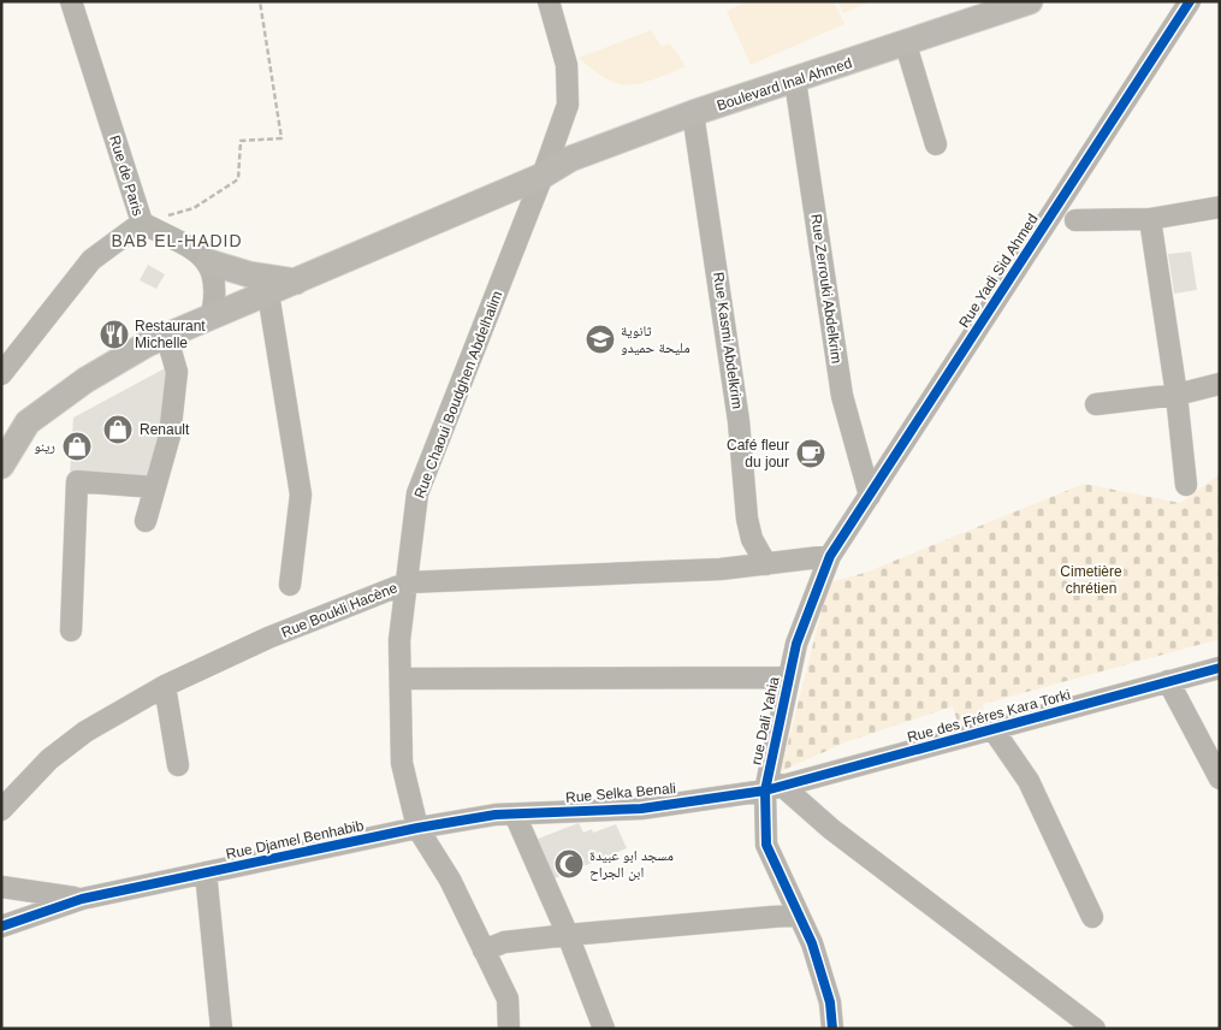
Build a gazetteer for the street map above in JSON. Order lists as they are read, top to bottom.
{
  "streets": {
    "main road": ["Boulevard Inal Ahmed"],
    "street": [
      "Rue de Paris",
      "Rue Yadi Sid Ahmed",
      "Rue Zerrouki Abdelkrim",
      "Rue Kasmi Abdelkrim",
      "Rue Chaoui Boudghen Abdelhalim",
      "Rue Boukli Hacène",
      "Rue des Fréres Kara Torki",
      "rue Dali Yahia",
      "Rue Selka Benali",
      "Rue Djamel Benhabib"
    ]
  },
  "crossings": [
    ["Boulevard Inal Ahmed", "Rue Zerrouki Abdelkrim"],
    ["Boulevard Inal Ahmed", "Rue Kasmi Abdelkrim"],
    ["Boulevard Inal Ahmed", "Rue Chaoui Boudghen Abdelhalim"],
    ["Rue Yadi Sid Ahmed", "Rue Zerrouki Abdelkrim"],
    ["Rue Yadi Sid Ahmed", "Rue Boukli Hacène"],
    ["Rue Yadi Sid Ahmed", "rue Dali Yahia"],
    ["Rue Kasmi Abdelkrim", "Rue Boukli Hacène"],
    ["Rue Chaoui Boudghen Abdelhalim", "Rue Boukli Hacène"],
    ["Rue Chaoui Boudghen Abdelhalim", "Rue Djamel Benhabib"],
    ["Rue Boukli Hacène", "rue Dali Yahia"],
    ["Rue des Fréres Kara Torki", "rue Dali Yahia"],
    ["Rue des Fréres Kara Torki", "Rue Selka Benali"],
    ["rue Dali Yahia", "Rue Selka Benali"],
    ["Rue Selka Benali", "Rue Djamel Benhabib"]
  ],
  "districts": ["BAB EL-HADID"],
  "parks": ["Cimetière chrétien"],
  "places": {
    "restaurant": ["Restaurant Michelle"],
    "school or university": ["ثانوية مليحة حميدو"],
    "shop": ["Renault", "رينو"],
    "cafe": ["Café fleur du jour"],
    "mosque": ["مسجد ابو عبيدة ابن الجراح"]
  }
}
